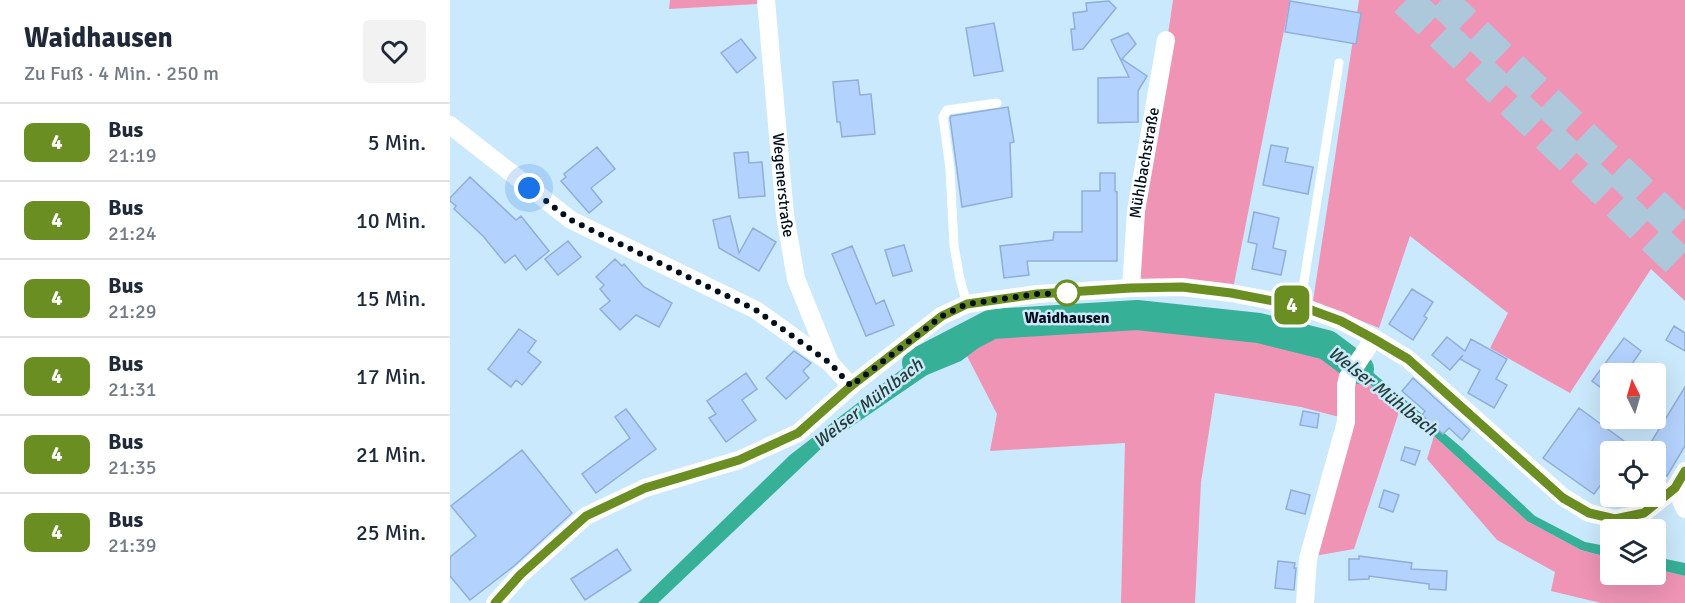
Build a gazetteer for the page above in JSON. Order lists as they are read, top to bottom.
{
  "streets": {
    "street": ["Mühlbachstraße", "Wegenerstraße"]
  },
  "water": ["Welser Mühlbach"],
  "places": ["Waidhausen"],
  "lines": ["bus line 4"],
  "north": "top",
  "page": {
    "heading": ["Waidhausen", "Zu Fuß · 4 Min. · 250 m"],
    "on_map": "4",
    "list": [
      {
        "mark": "4",
        "name": "Bus",
        "note": "21:19",
        "value": "5 Min."
      },
      {
        "mark": "4",
        "name": "Bus",
        "note": "21:24",
        "value": "10 Min."
      },
      {
        "mark": "4",
        "name": "Bus",
        "note": "21:29",
        "value": "15 Min."
      },
      {
        "mark": "4",
        "name": "Bus",
        "note": "21:31",
        "value": "17 Min."
      },
      {
        "mark": "4",
        "name": "Bus",
        "note": "21:35",
        "value": "21 Min."
      },
      {
        "mark": "4",
        "name": "Bus",
        "note": "21:39",
        "value": "25 Min."
      }
    ]
  }
}
